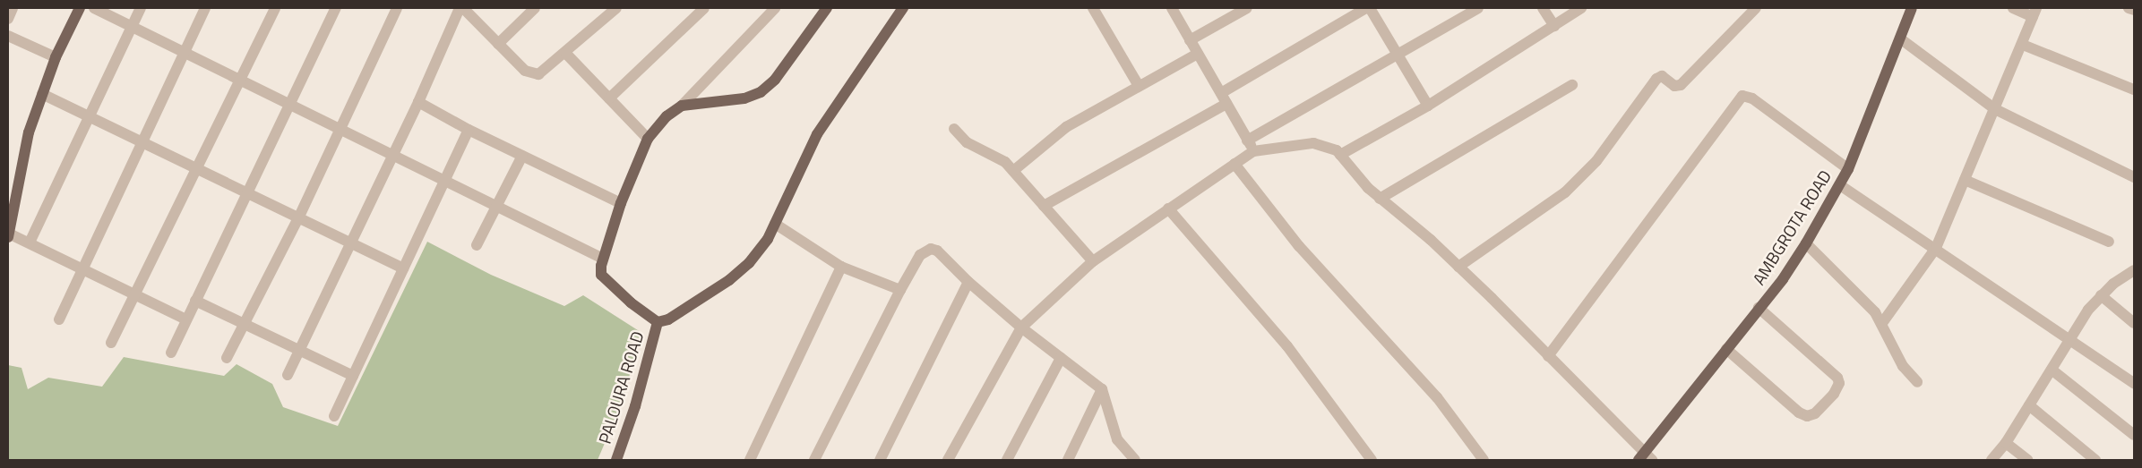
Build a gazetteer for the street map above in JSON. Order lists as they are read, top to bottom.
{
  "streets": {
    "main road": ["AMBGROTA ROAD", "PALOURA ROAD"]
  }
}
